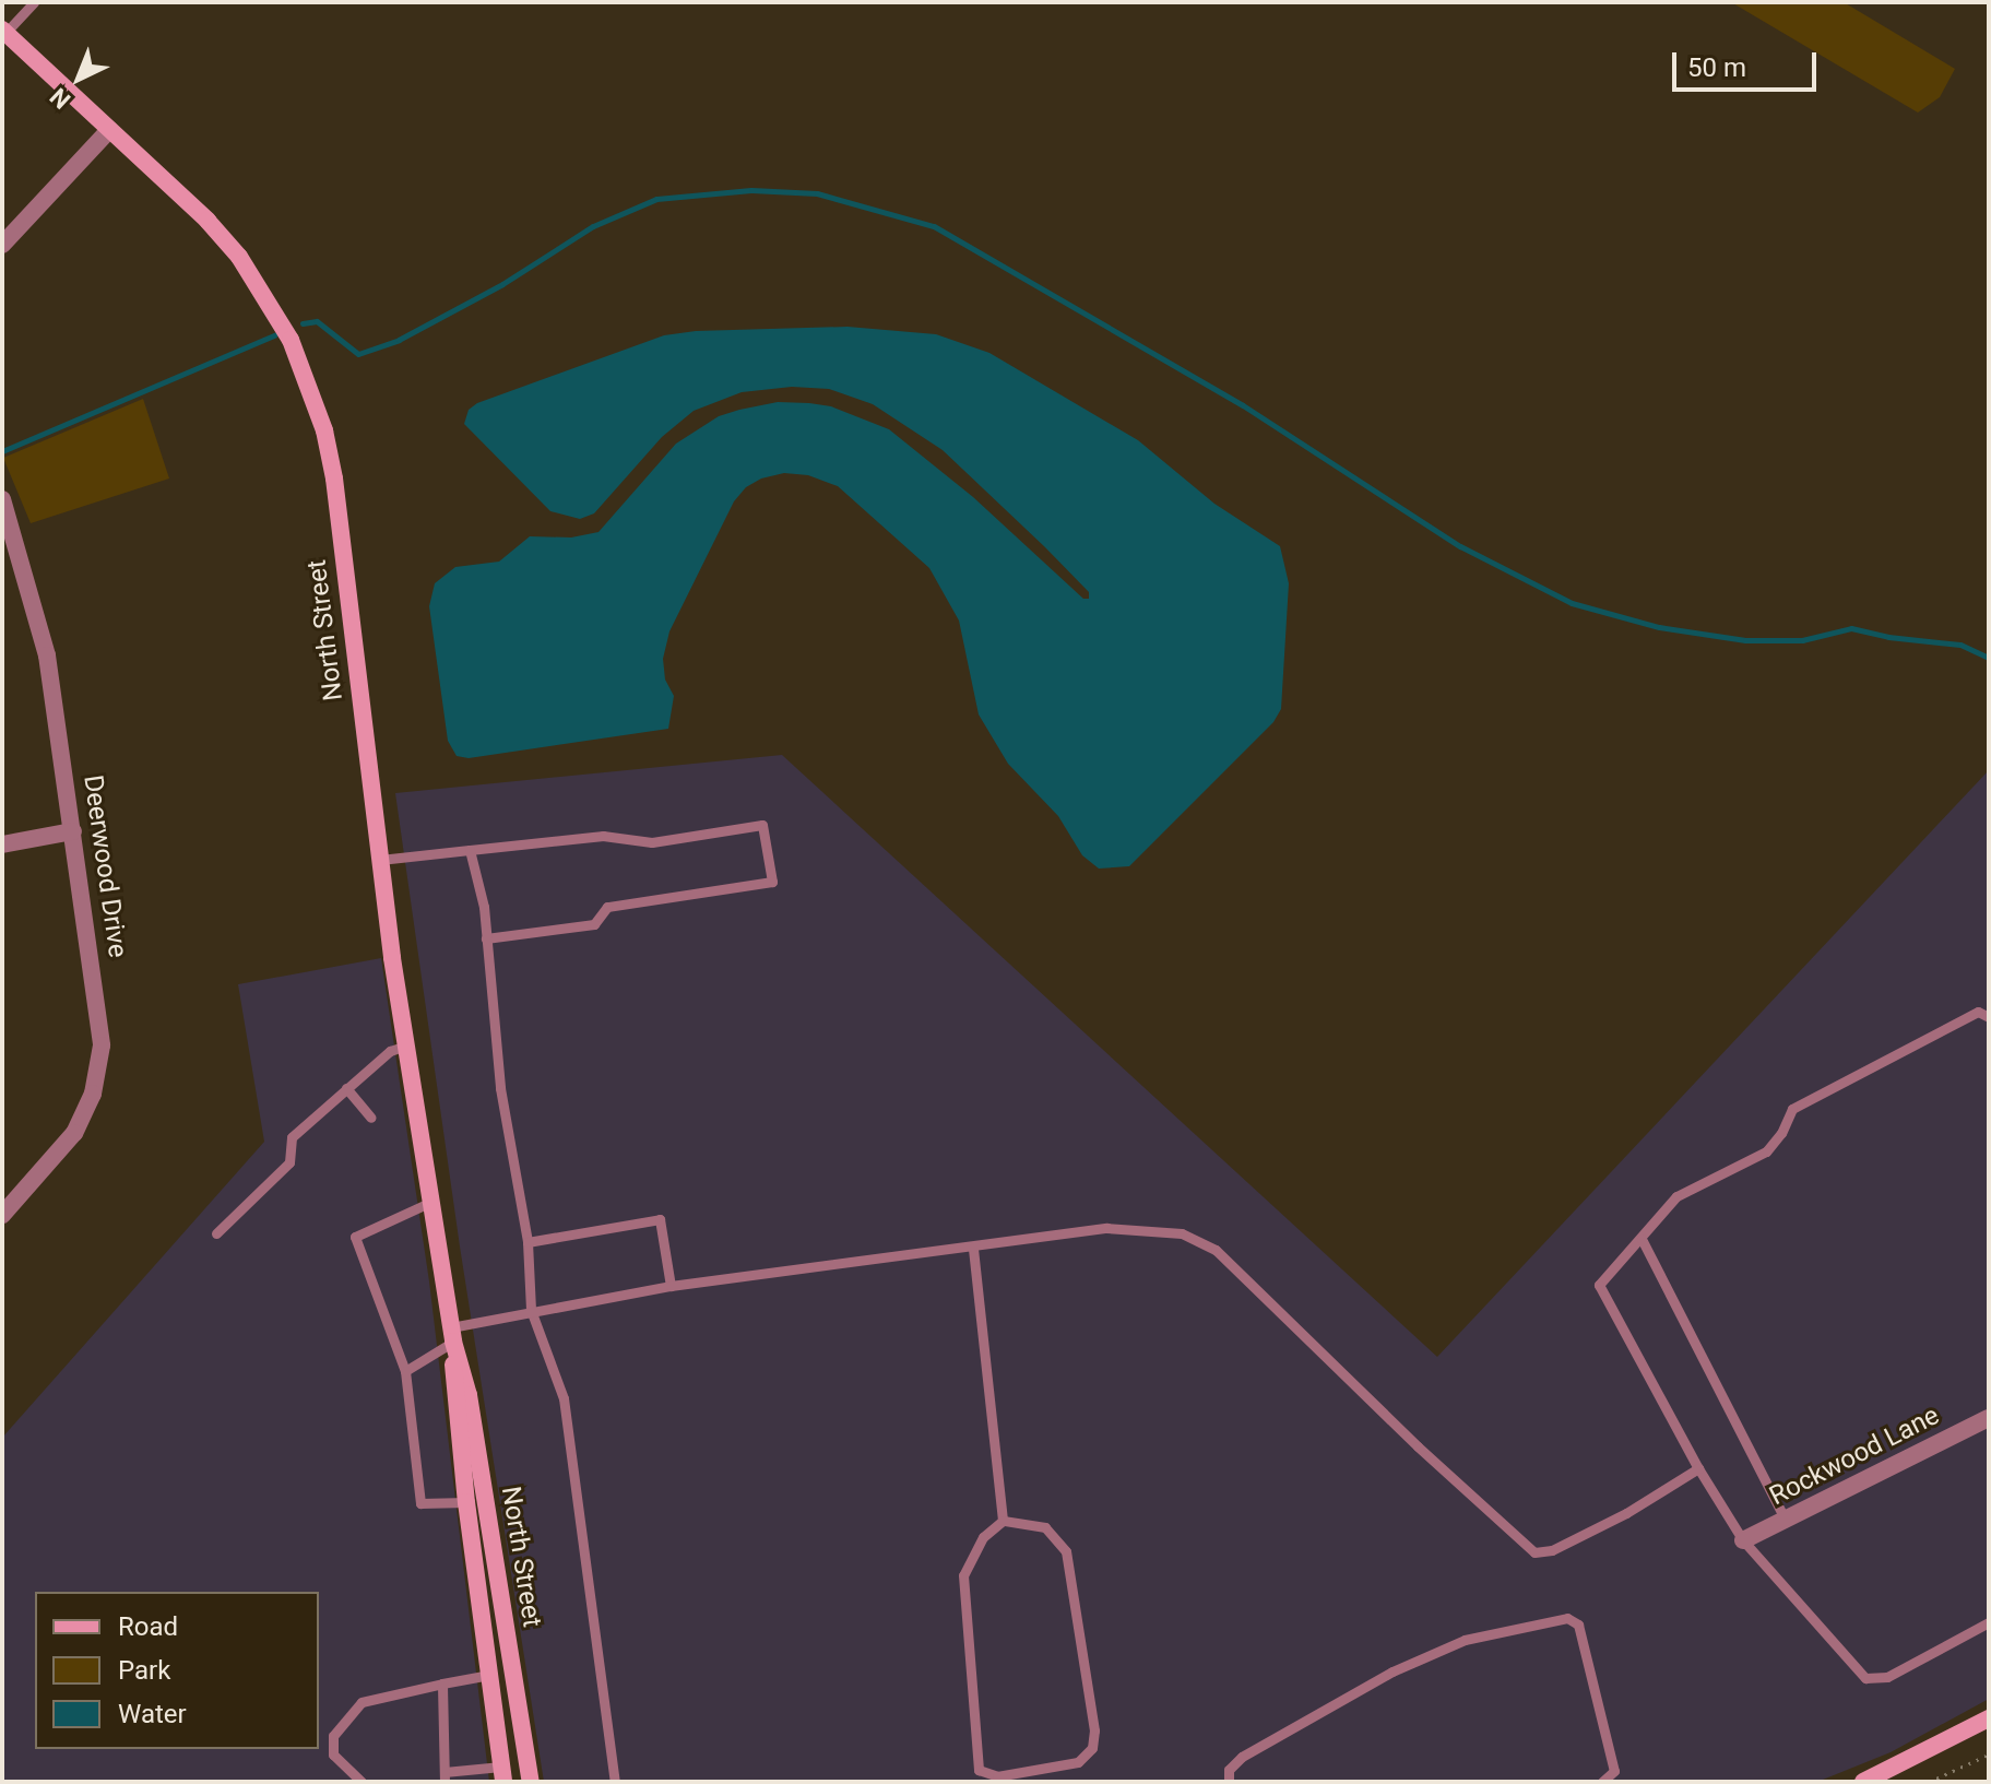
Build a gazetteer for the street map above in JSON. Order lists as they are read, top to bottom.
{
  "streets": {
    "street": ["North Street", "Deerwood Drive", "Rockwood Lane"]
  },
  "legend": ["Road", "Park", "Water"],
  "scale_bar": "50 m",
  "north": "bottom left"
}
